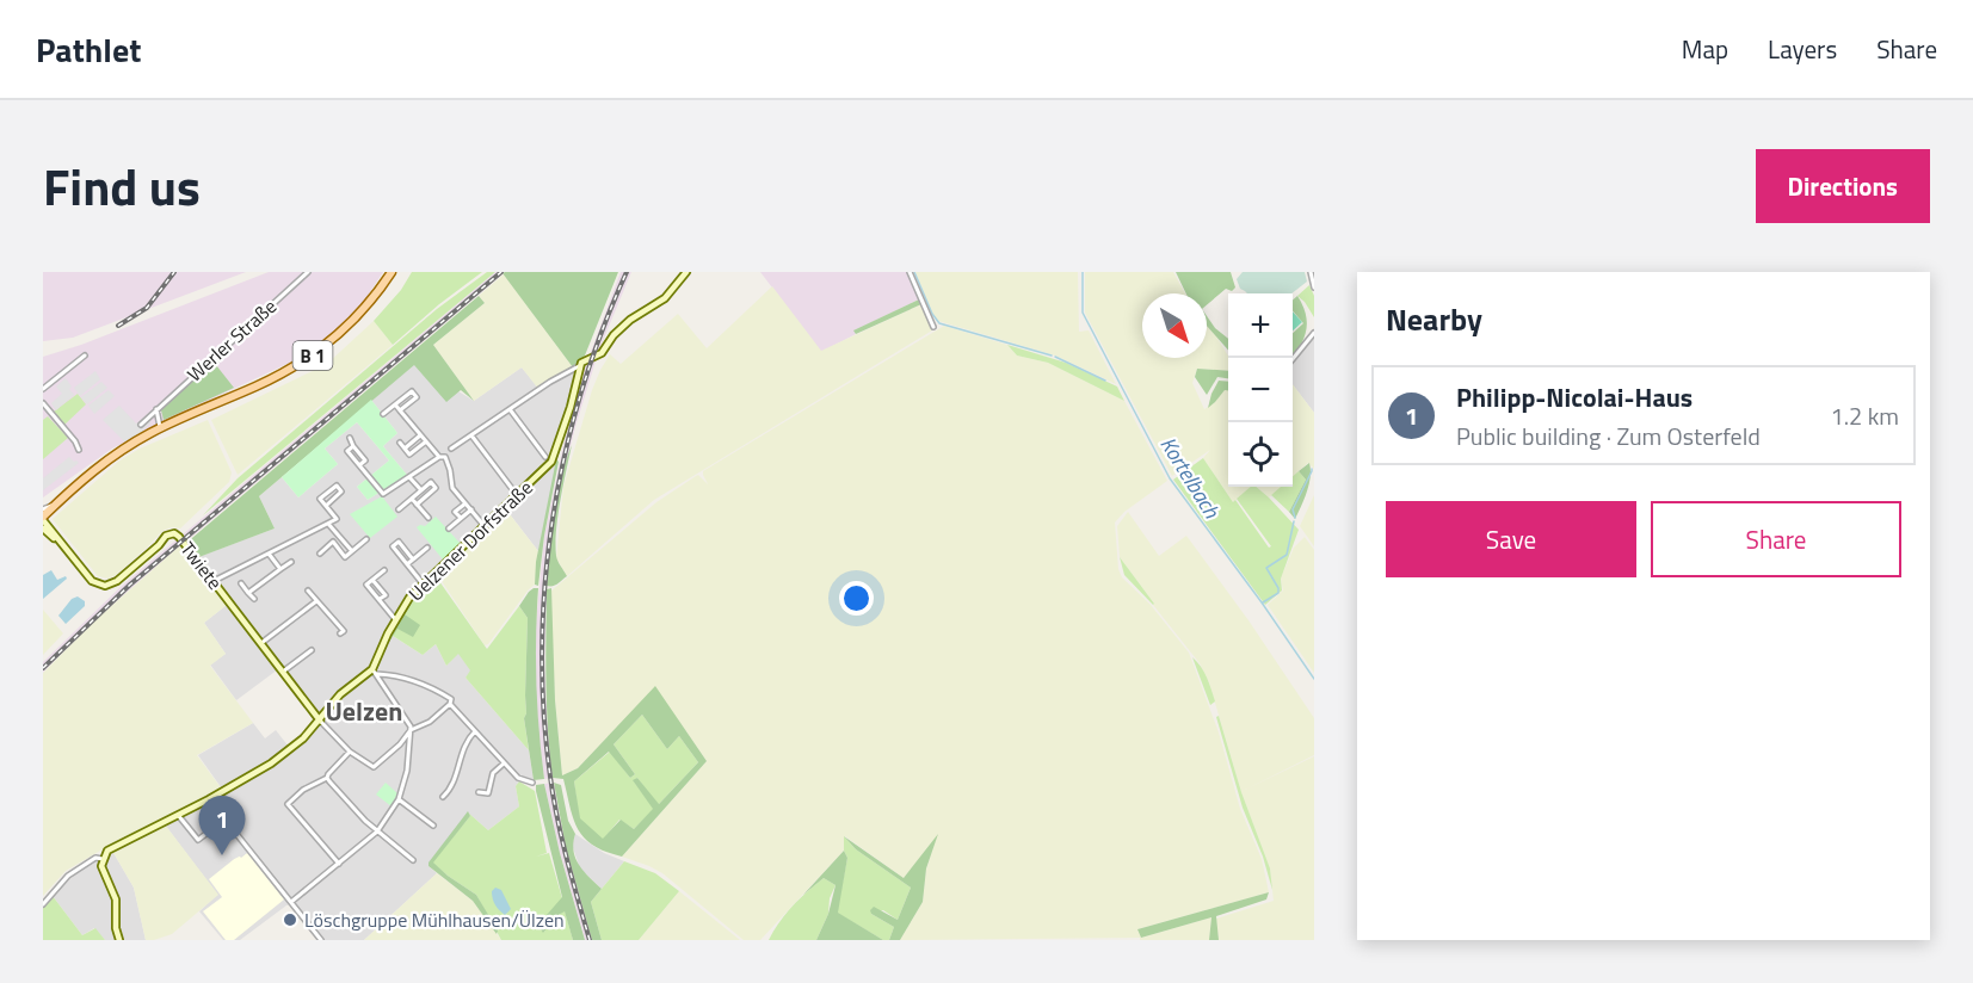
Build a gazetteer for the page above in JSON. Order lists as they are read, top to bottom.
{
  "streets": {
    "main road": ["Werler Straße", "B 1"],
    "street": ["Uelzener Dorfstraße", "Twiete"]
  },
  "crossings": [
    ["Werler Straße", "Twiete"],
    ["Uelzener Dorfstraße", "Twiete"]
  ],
  "districts": ["Uelzen"],
  "water": ["Kortelbach"],
  "places": ["Löschgruppe Mühlhausen/Ülzen"],
  "north": "bottom right",
  "page": {
    "header": "Pathlet",
    "nav": ["Map", "Layers", "Share"],
    "title": "Find us",
    "buttons": [
      "Directions",
      ["Save", "Share"]
    ],
    "heading": "Nearby",
    "map_buttons": ["+", "−"],
    "list": [
      {
        "mark": "1",
        "name": "Philipp-Nicolai-Haus",
        "note": "Public building · Zum Osterfeld",
        "value": "1.2 km"
      }
    ],
    "pins": "1"
  }
}
